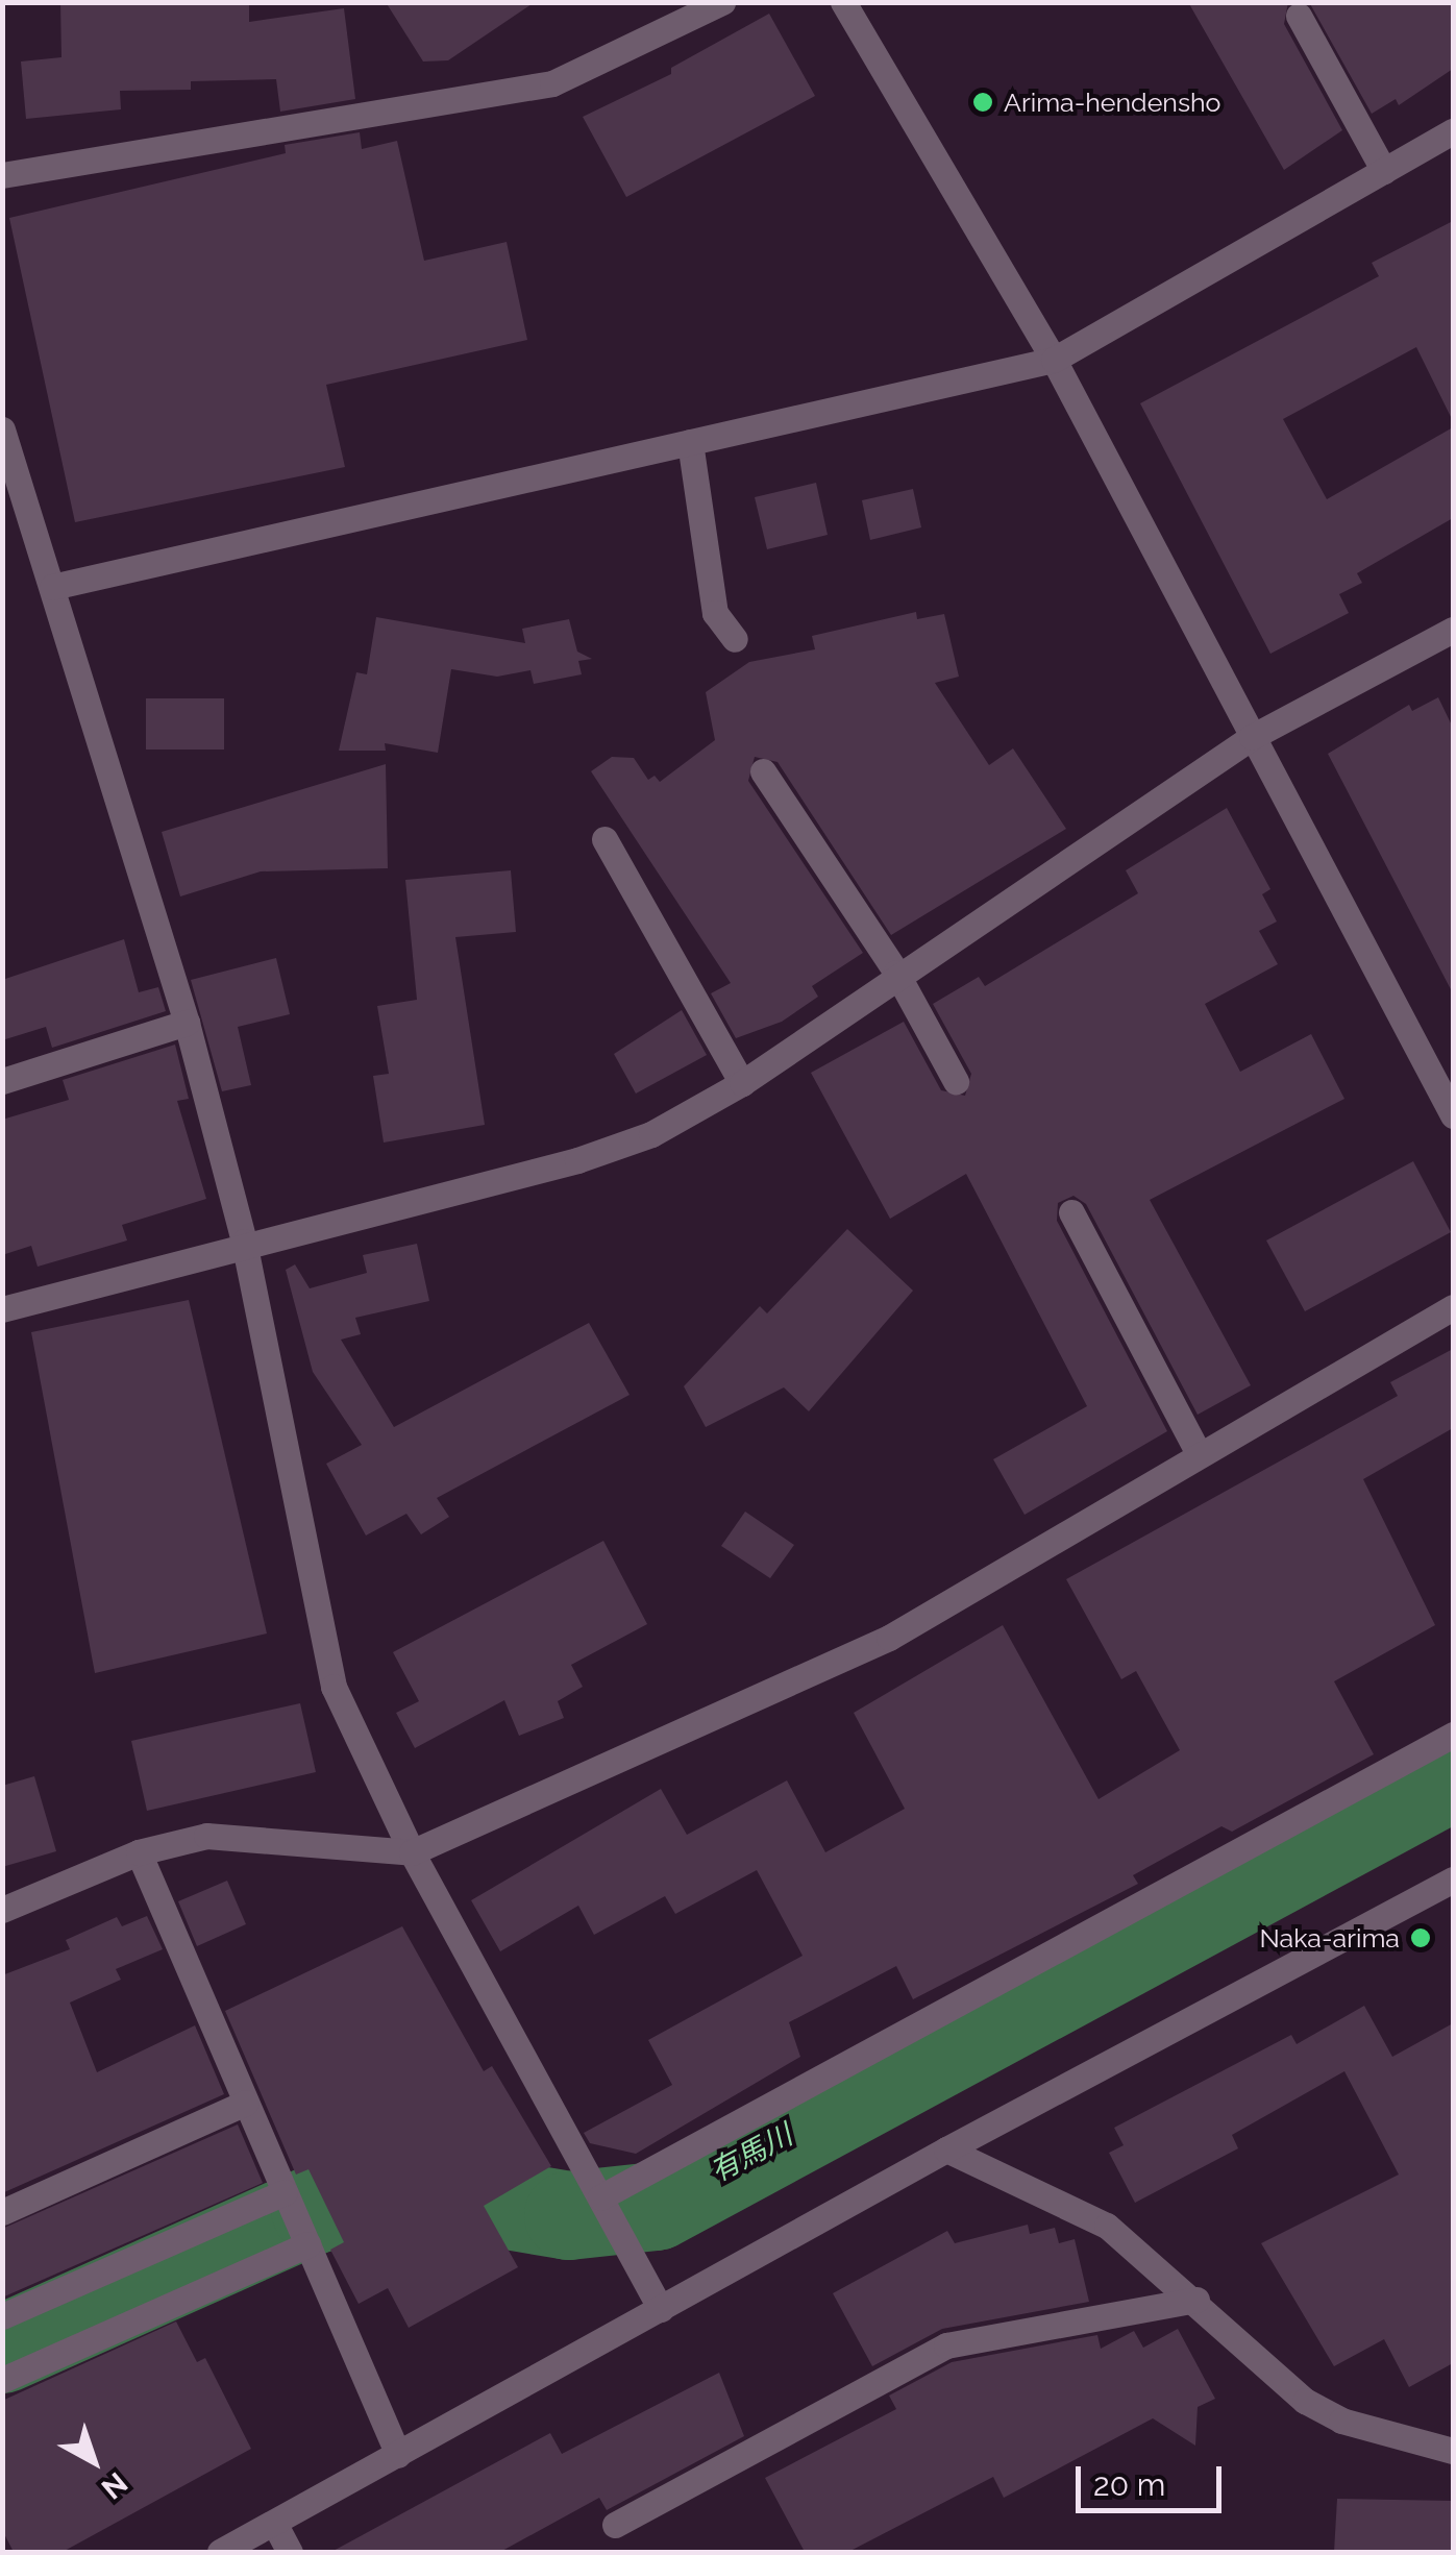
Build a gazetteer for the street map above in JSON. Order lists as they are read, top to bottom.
{
  "water": ["有馬川"],
  "places": ["Arima-hendensho", "Naka-arima"],
  "scale_bar": "20 m",
  "north": "bottom right"
}
